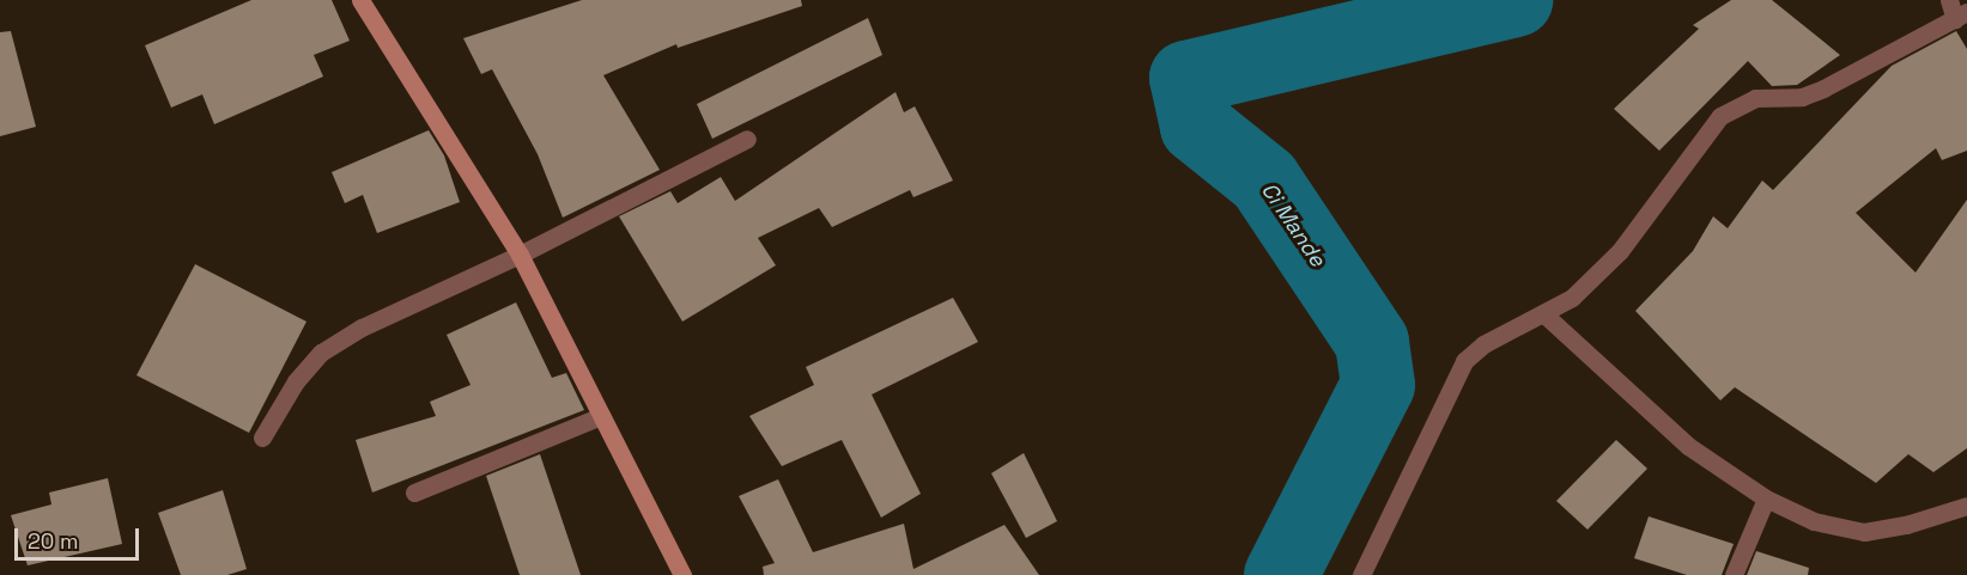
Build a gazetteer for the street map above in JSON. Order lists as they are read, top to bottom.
{
  "water": ["Ci Mande"],
  "scale_bar": "20 m"
}
